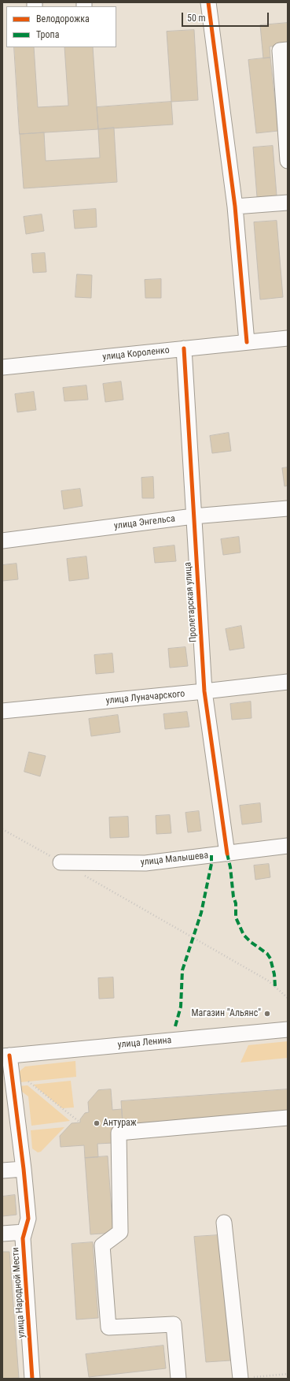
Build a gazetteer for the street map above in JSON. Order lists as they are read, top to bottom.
{
  "streets": {
    "street": [
      "улица Короленко",
      "улица Энгельса",
      "Пролетарская улица",
      "улица Луначарского",
      "улица Малышева",
      "улица Ленина",
      "улица Народной Мести"
    ]
  },
  "crossings": [
    ["улица Короленко", "Пролетарская улица"],
    ["улица Энгельса", "Пролетарская улица"],
    ["Пролетарская улица", "улица Луначарского"],
    ["Пролетарская улица", "улица Малышева"],
    ["улица Ленина", "улица Народной Мести"]
  ],
  "places": ["Магазин \"Альянс\"", "Антураж"],
  "legend": ["Велодорожка", "Тропа"],
  "scale_bar": "50 m"
}
